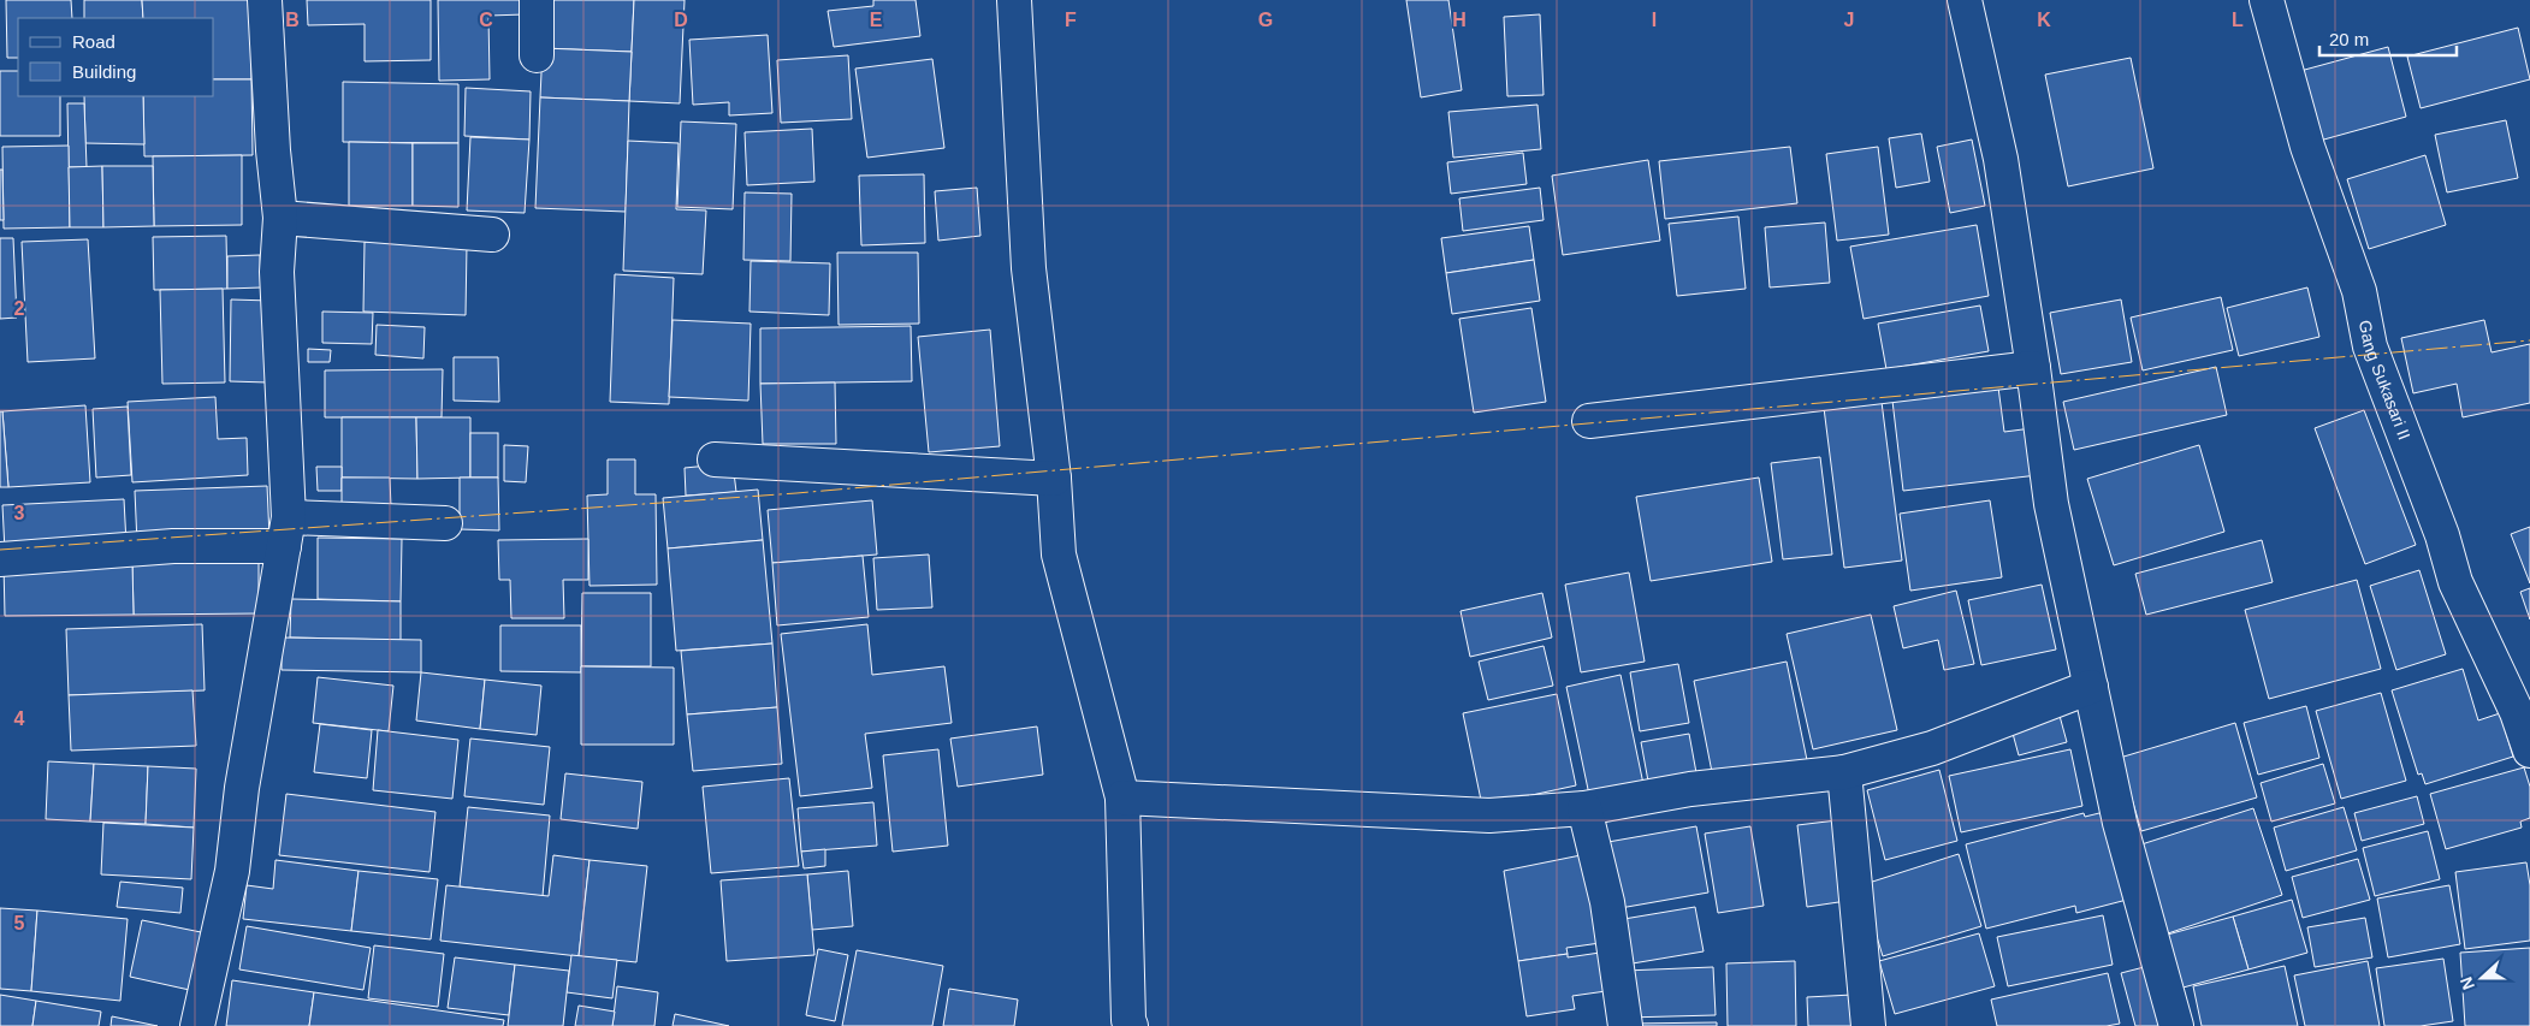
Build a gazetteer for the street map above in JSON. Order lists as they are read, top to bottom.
{
  "streets": {
    "street": ["Gang Sukasari II"]
  },
  "legend": ["Road", "Building"],
  "scale_bar": "20 m",
  "north": "left",
  "grid": {
    "columns": [
      "B",
      "C",
      "D",
      "E",
      "F",
      "G",
      "H",
      "I",
      "J",
      "K",
      "L"
    ],
    "rows": [
      "2",
      "3",
      "4",
      "5"
    ]
  }
}
